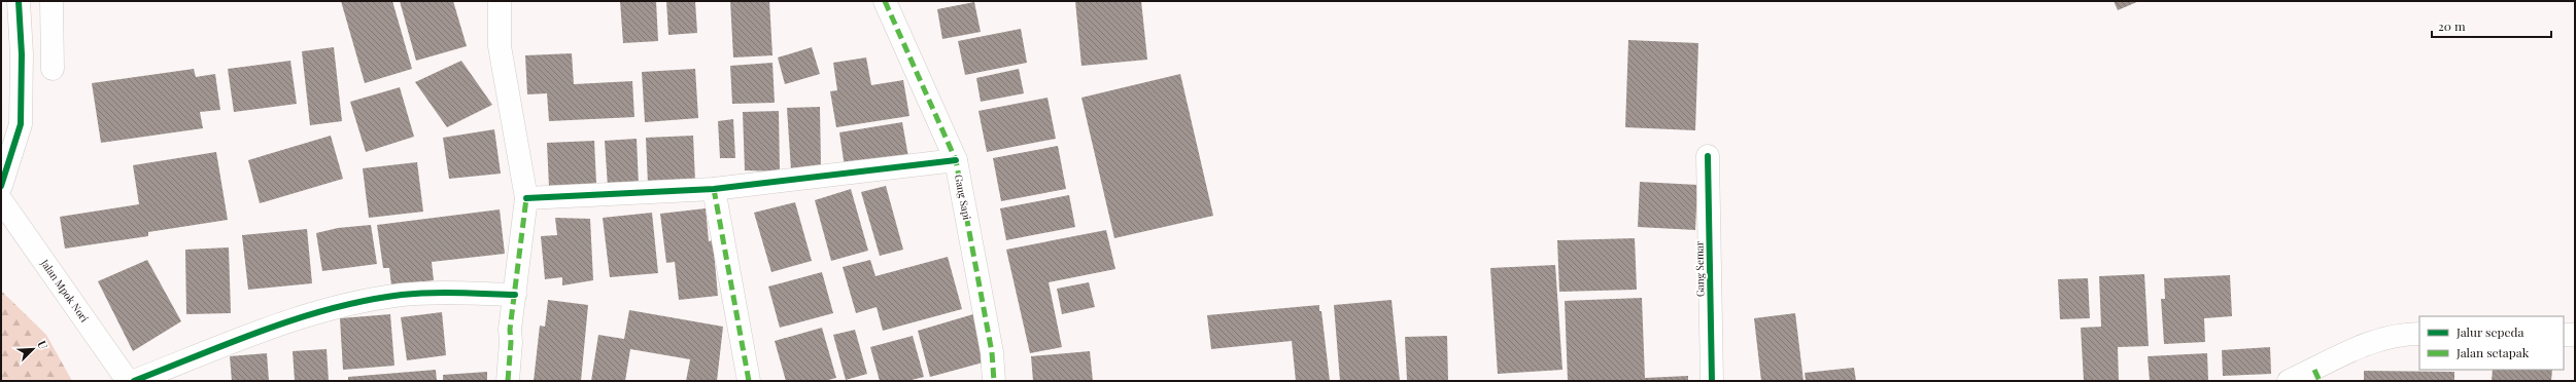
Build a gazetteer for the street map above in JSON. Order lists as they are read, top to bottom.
{
  "streets": {
    "street": ["Gang Sapi", "Gang Semar", "Jalan Mpok Nori"]
  },
  "legend": ["Jalur sepeda", "Jalan setapak"],
  "scale_bar": "20 m",
  "north": "top right"
}
